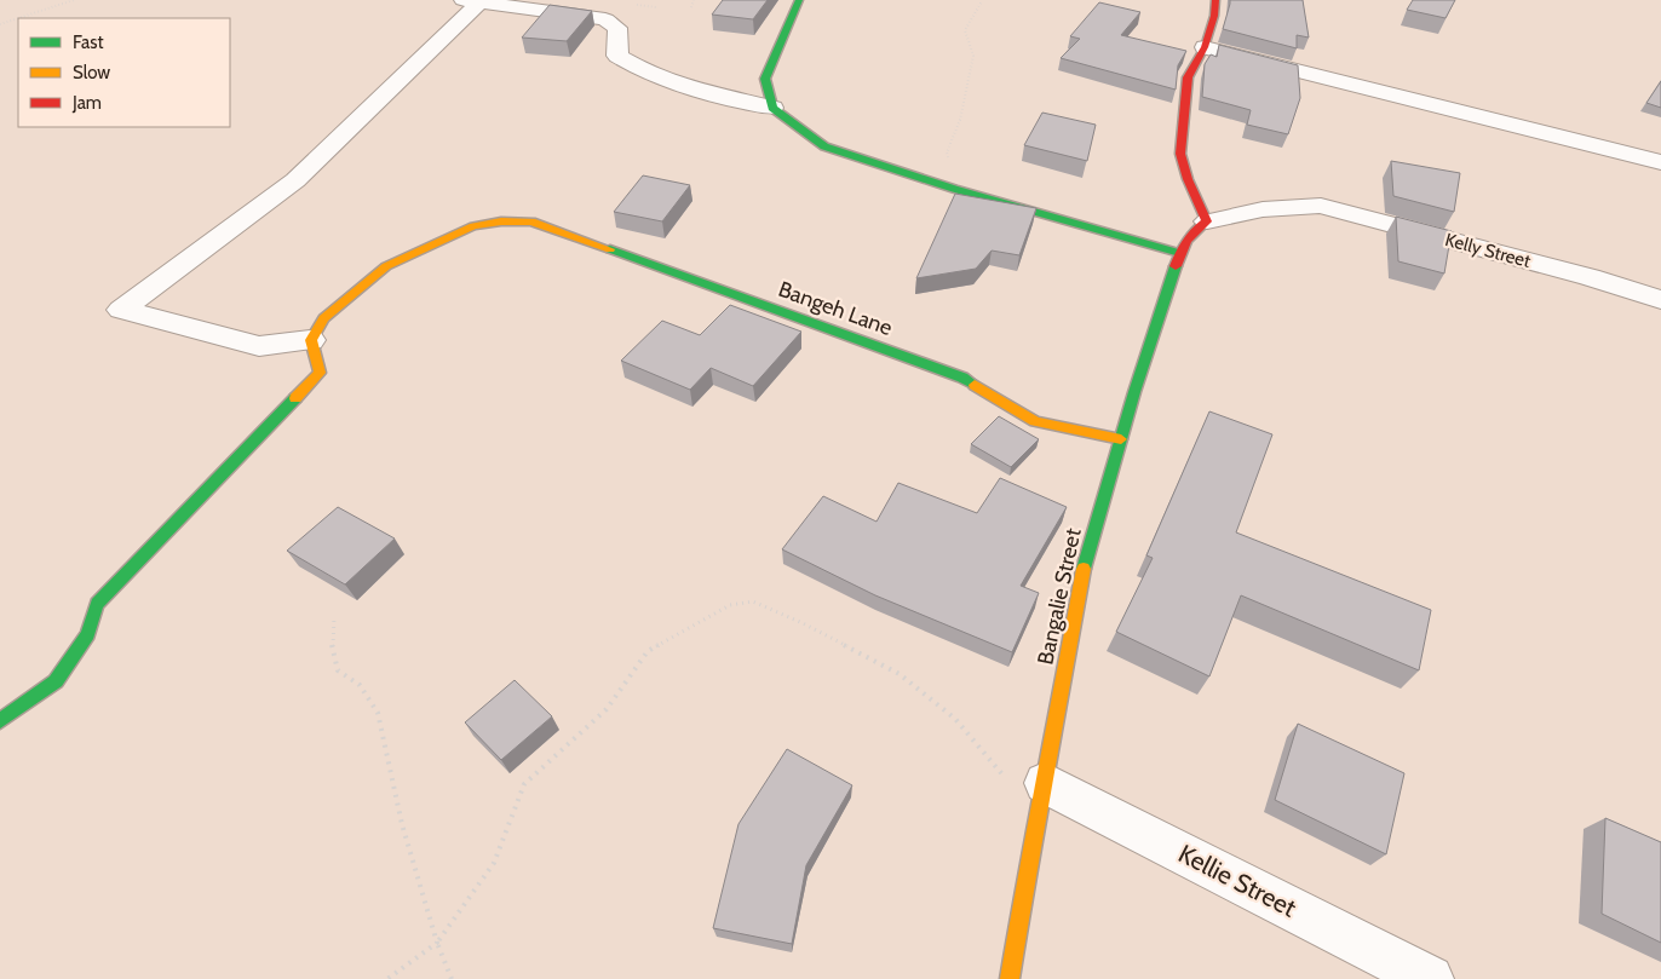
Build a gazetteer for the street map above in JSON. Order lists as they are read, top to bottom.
{
  "streets": {
    "street": [
      "Kelly Street",
      "Bangeh Lane",
      "Bangalie Street",
      "Kellie Street"
    ]
  },
  "crossings": [
    ["Kelly Street", "Bangalie Street"],
    ["Bangeh Lane", "Bangalie Street"],
    ["Bangalie Street", "Kellie Street"]
  ],
  "legend": ["Fast", "Slow", "Jam"]
}
